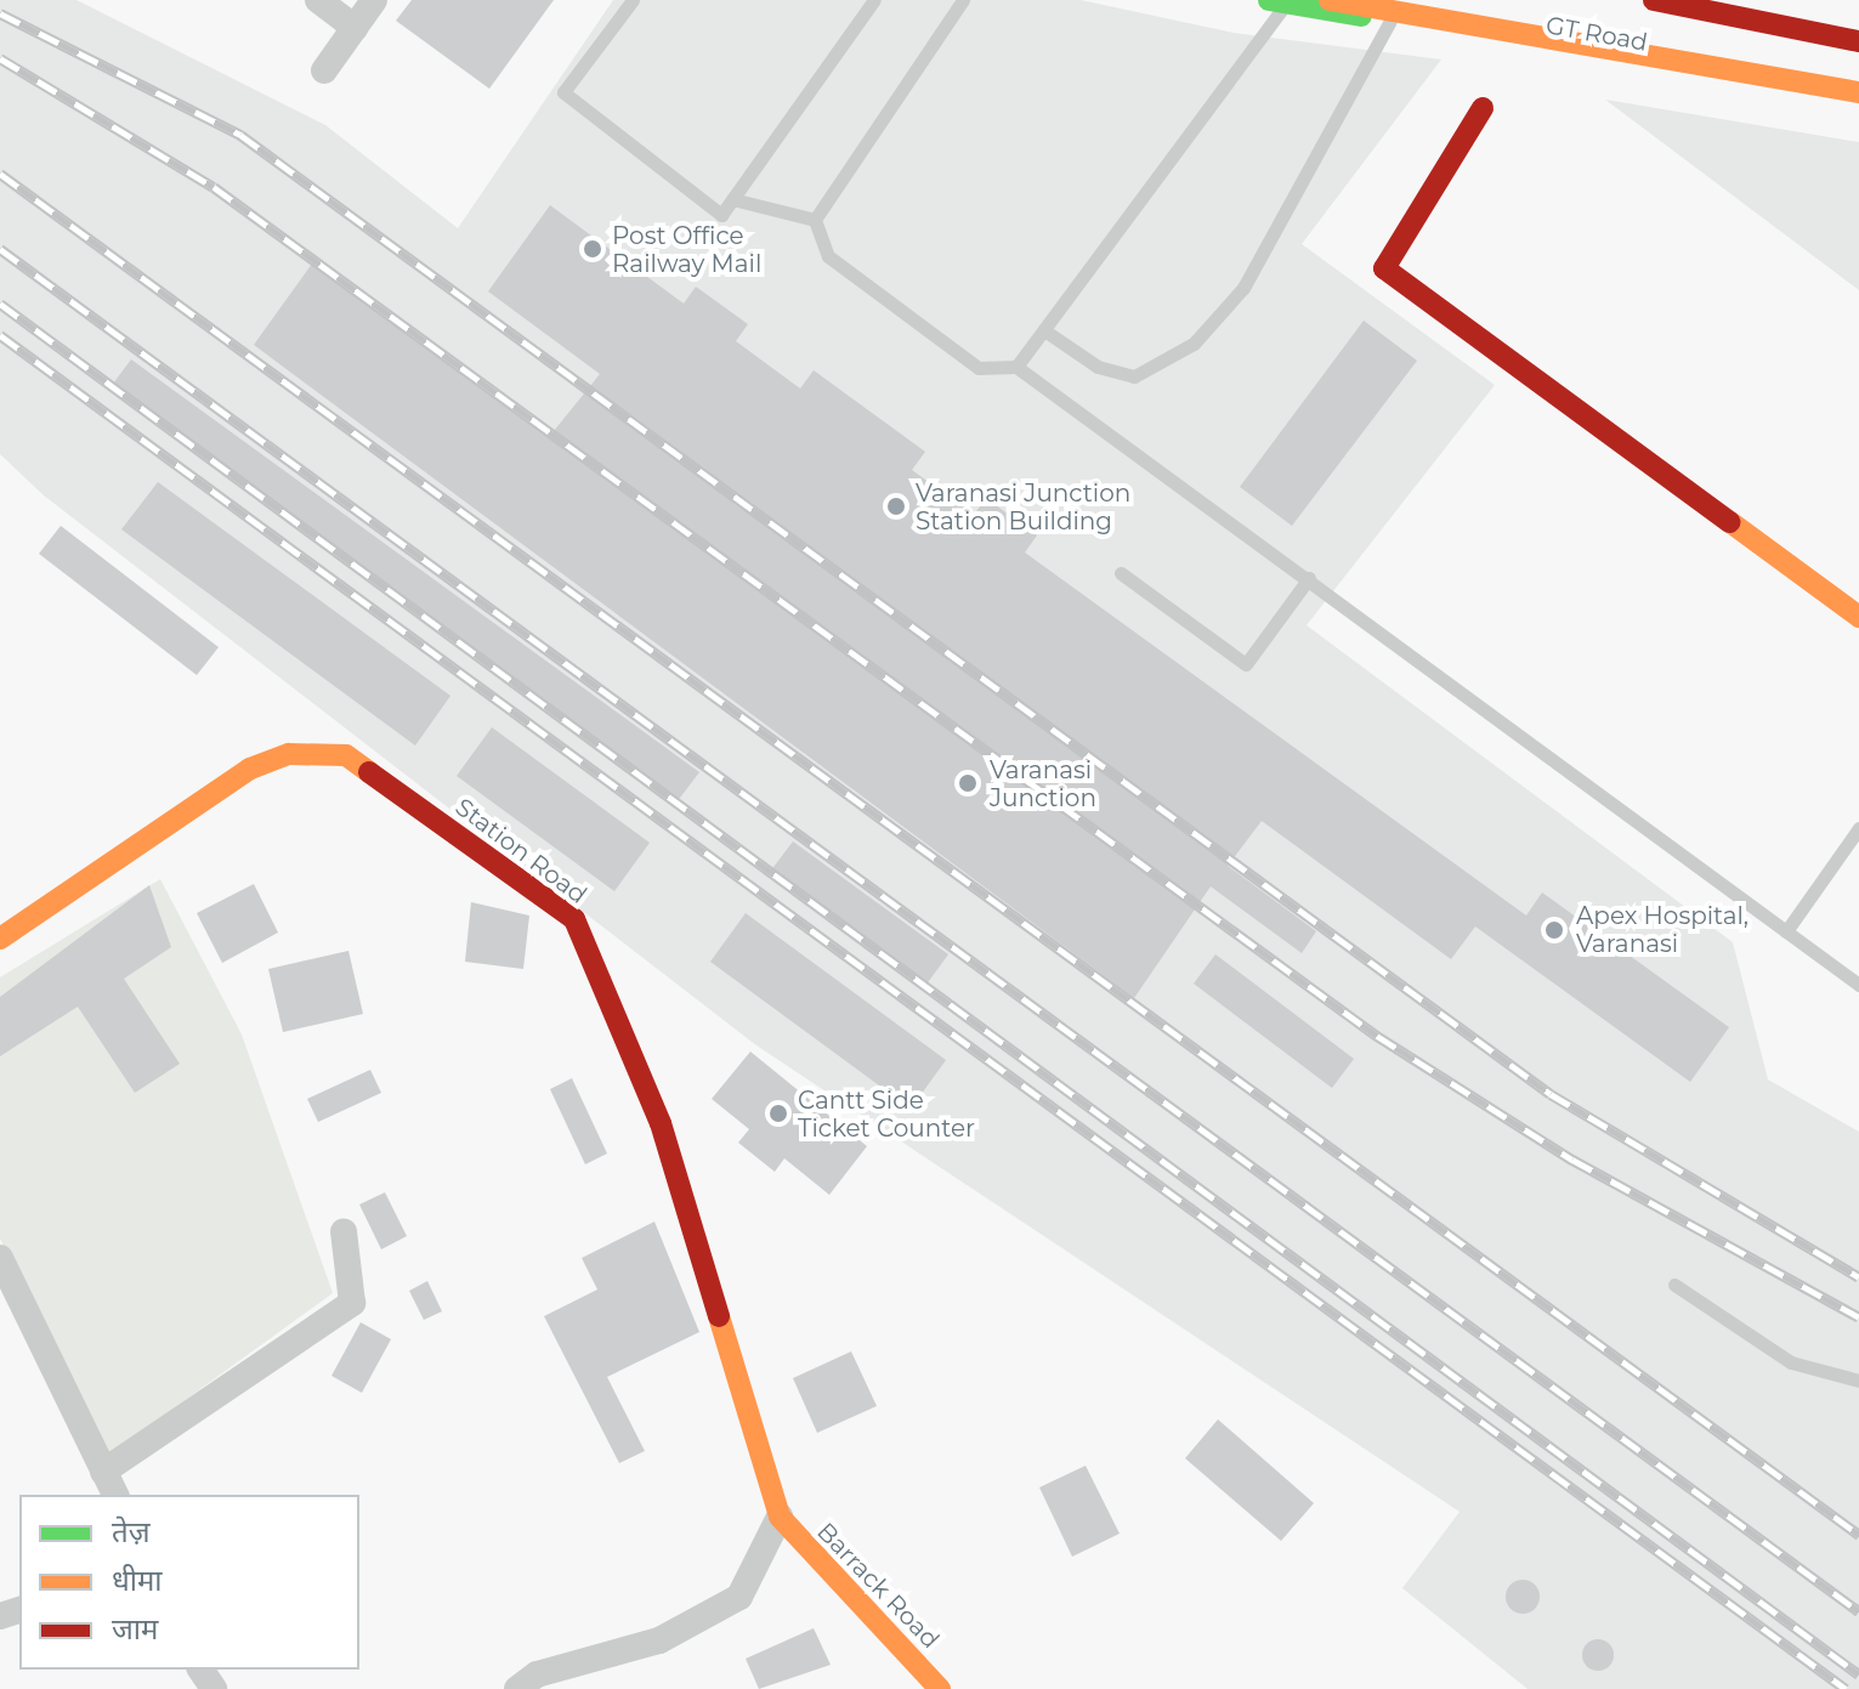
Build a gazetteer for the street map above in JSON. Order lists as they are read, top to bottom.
{
  "streets": {
    "main road": ["GT Road", "Station Road", "Barrack Road"]
  },
  "crossings": [
    ["Station Road", "Barrack Road"]
  ],
  "places": [
    "Post Office Railway Mail",
    "Varanasi Junction Station Building",
    "Varanasi Junction",
    "Apex Hospital, Varanasi",
    "Cantt Side Ticket Counter"
  ],
  "legend": ["तेज़", "धीमा", "जाम"]
}
